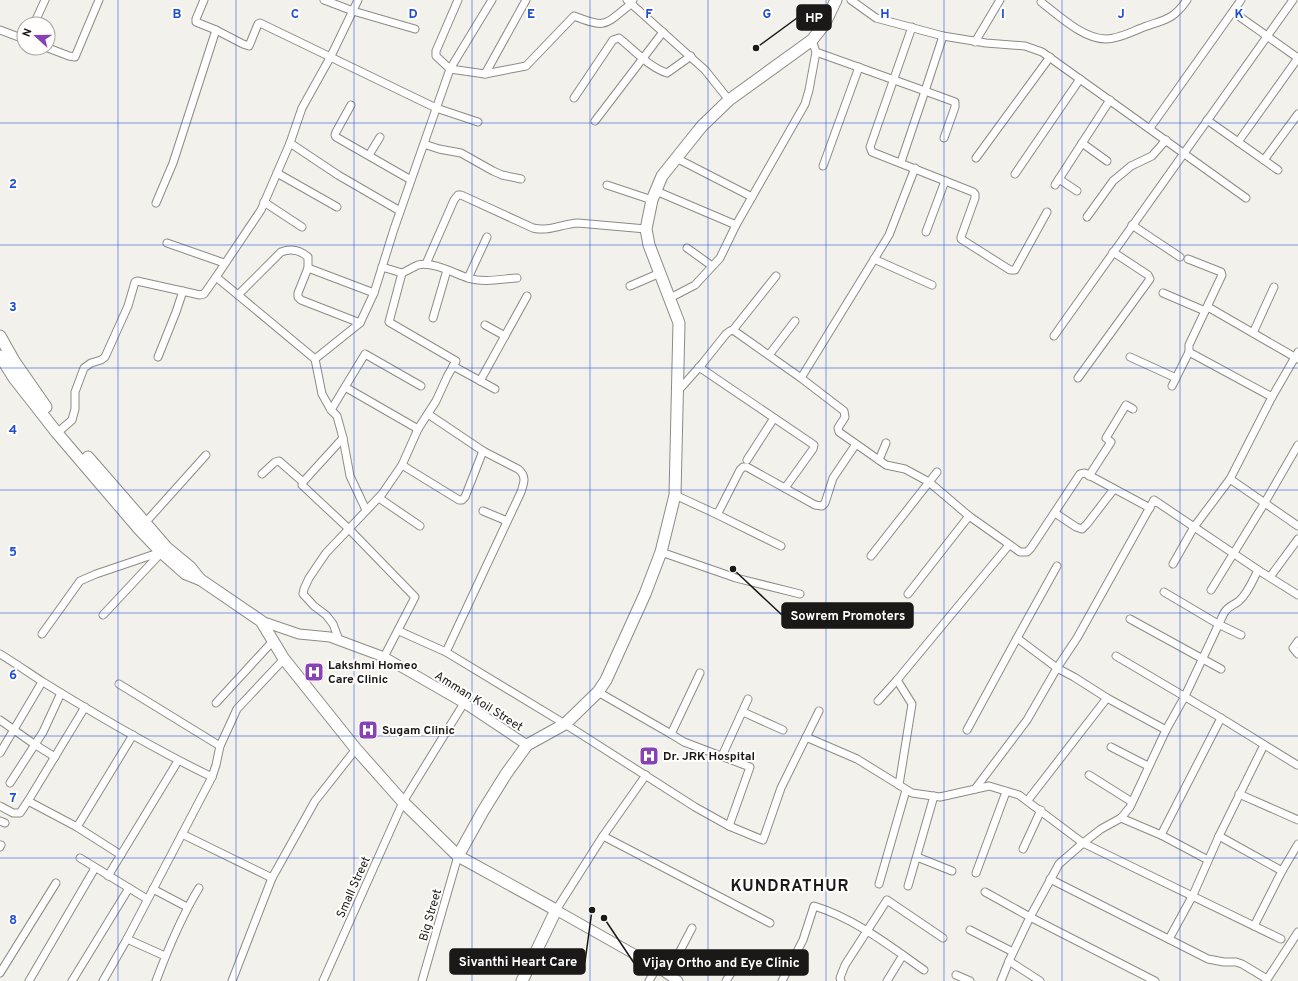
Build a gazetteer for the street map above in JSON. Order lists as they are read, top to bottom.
{
  "streets": {
    "street": ["Amman Koil Street", "Small Street", "Big Street"]
  },
  "crossings": [
    ["Amman Koil Street", "Small Street"]
  ],
  "districts": ["KUNDRATHUR"],
  "places": {
    "other": [
      "HP",
      "Sowrem Promoters",
      "Sivanthi Heart Care",
      "Vijay Ortho and Eye Clinic"
    ],
    "hospital": ["Lakshmi Homeo Care Clinic", "Sugam Clinic", "Dr. JRK Hospital"]
  },
  "north": "left",
  "grid": {
    "columns": [
      "B",
      "C",
      "D",
      "E",
      "F",
      "G",
      "H",
      "I",
      "J",
      "K"
    ],
    "rows": [
      "2",
      "3",
      "4",
      "5",
      "6",
      "7",
      "8"
    ]
  }
}
